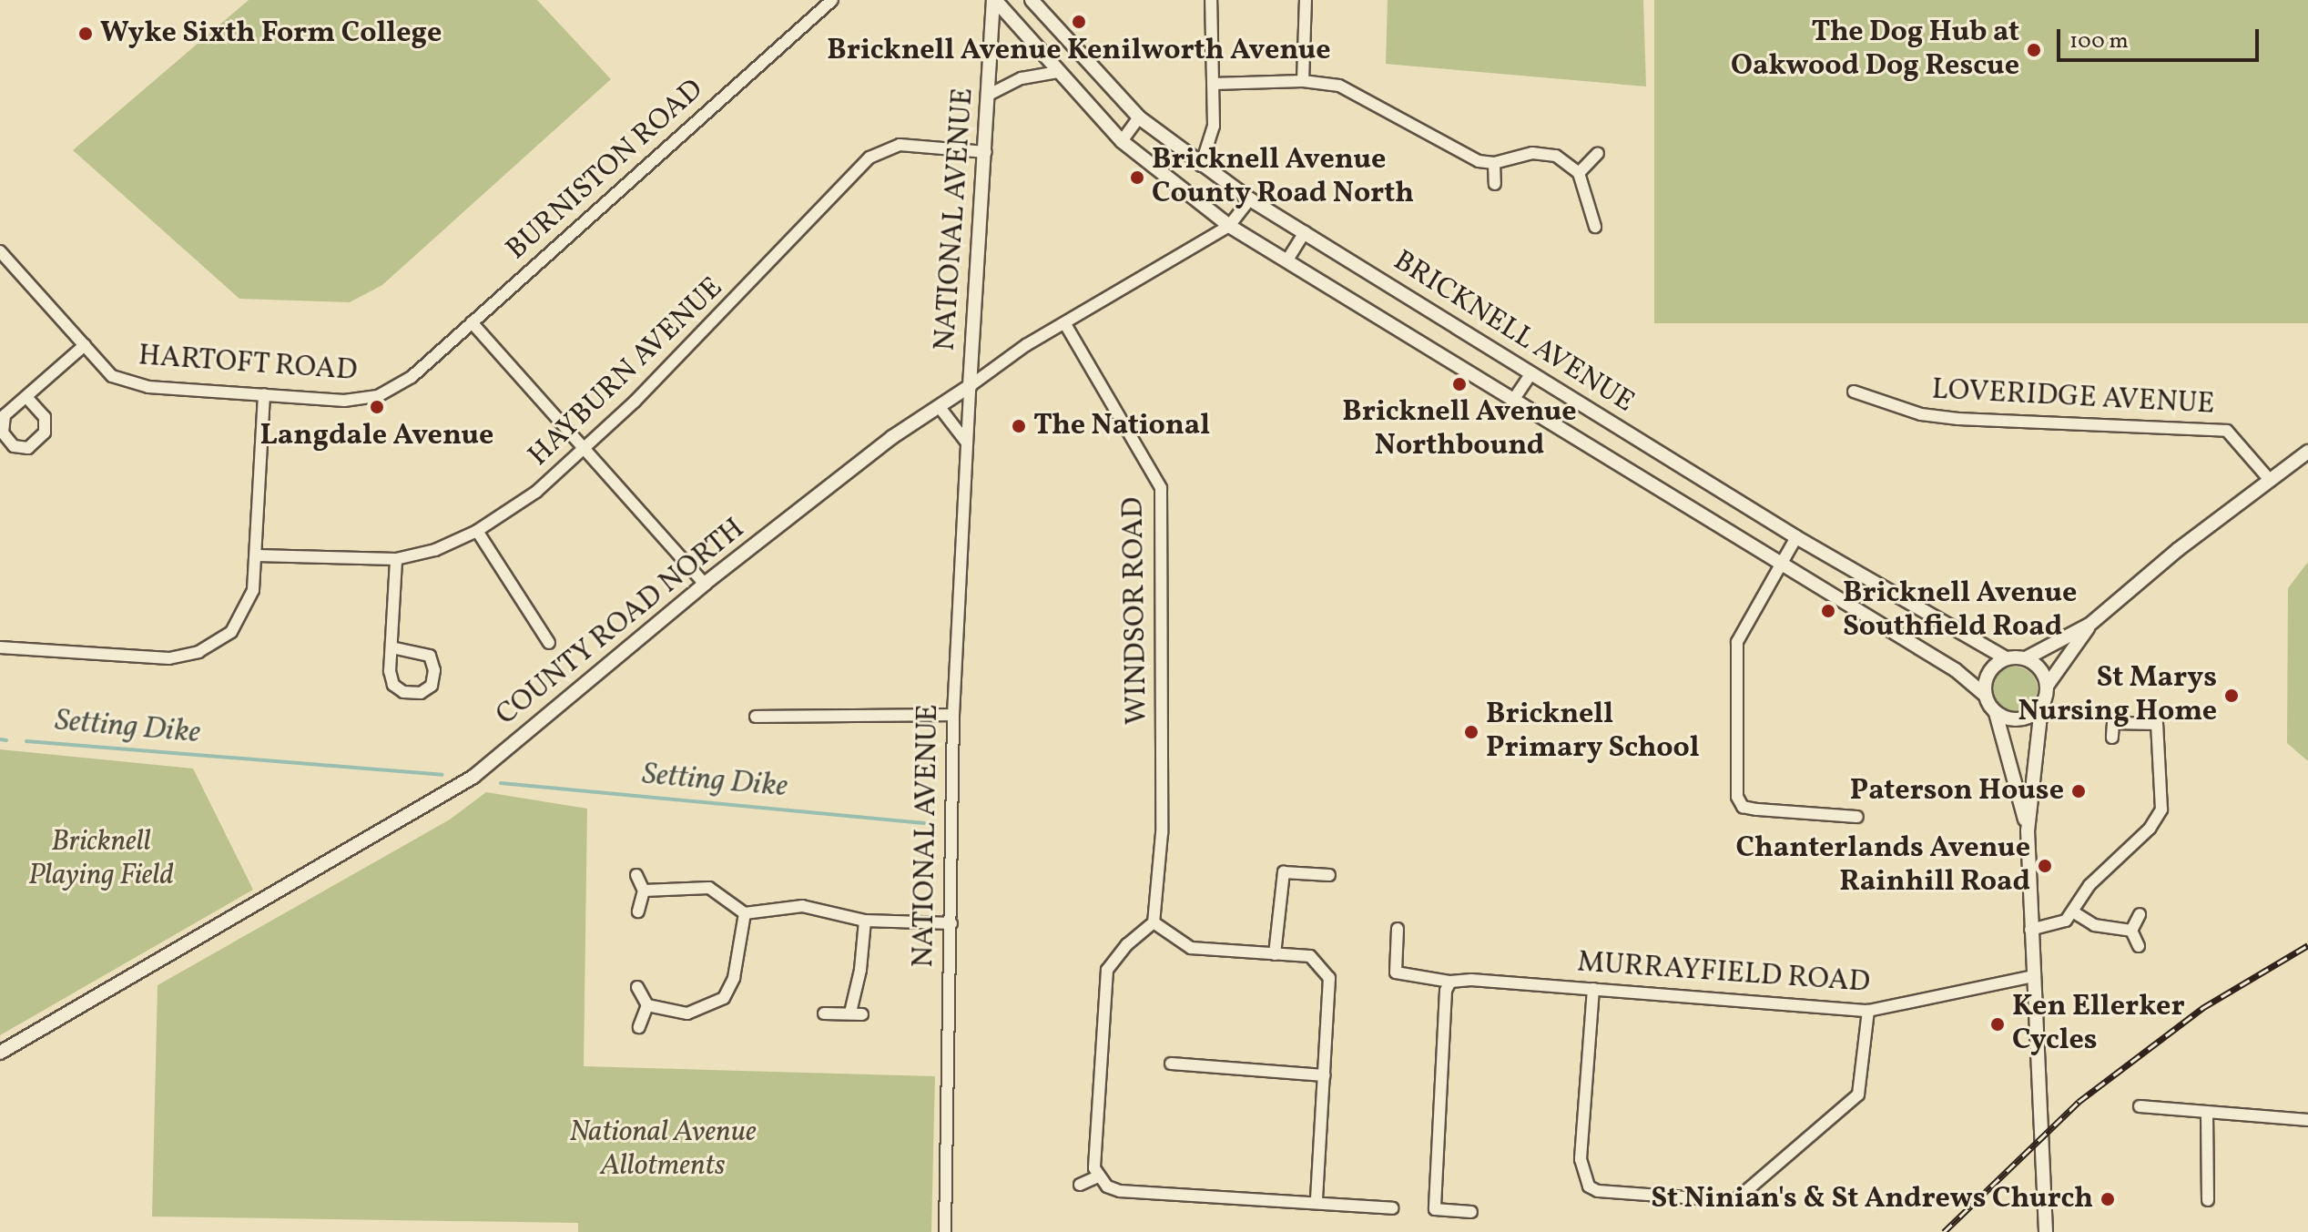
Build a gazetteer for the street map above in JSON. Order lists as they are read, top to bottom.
{
  "streets": {
    "street": [
      "BURNISTON ROAD",
      "NATIONAL AVENUE",
      "BRICKNELL AVENUE",
      "HARTOFT ROAD",
      "HAYBURN AVENUE",
      "LOVERIDGE AVENUE",
      "WINDSOR ROAD",
      "COUNTY ROAD NORTH",
      "MURRAYFIELD ROAD"
    ]
  },
  "crossings": [
    ["BURNISTON ROAD", "HARTOFT ROAD"],
    ["NATIONAL AVENUE", "BRICKNELL AVENUE"],
    ["NATIONAL AVENUE", "HAYBURN AVENUE"],
    ["NATIONAL AVENUE", "COUNTY ROAD NORTH"],
    ["BRICKNELL AVENUE", "COUNTY ROAD NORTH"],
    ["WINDSOR ROAD", "COUNTY ROAD NORTH"]
  ],
  "water": ["Setting Dike"],
  "parks": ["Bricknell Playing Field", "National Avenue Allotments"],
  "places": [
    "Bricknell Avenue Kenilworth Avenue",
    "Wyke Sixth Form College",
    "The Dog Hub at Oakwood Dog Rescue",
    "Bricknell Avenue County Road North",
    "Bricknell Avenue Northbound",
    "Langdale Avenue",
    "The National",
    "Bricknell Avenue Southfield Road",
    "St Marys Nursing Home",
    "Bricknell Primary School",
    "Paterson House",
    "Chanterlands Avenue Rainhill Road",
    "Ken Ellerker Cycles",
    "St Ninian's & St Andrews Church"
  ],
  "scale_bar": "100 m"
}
